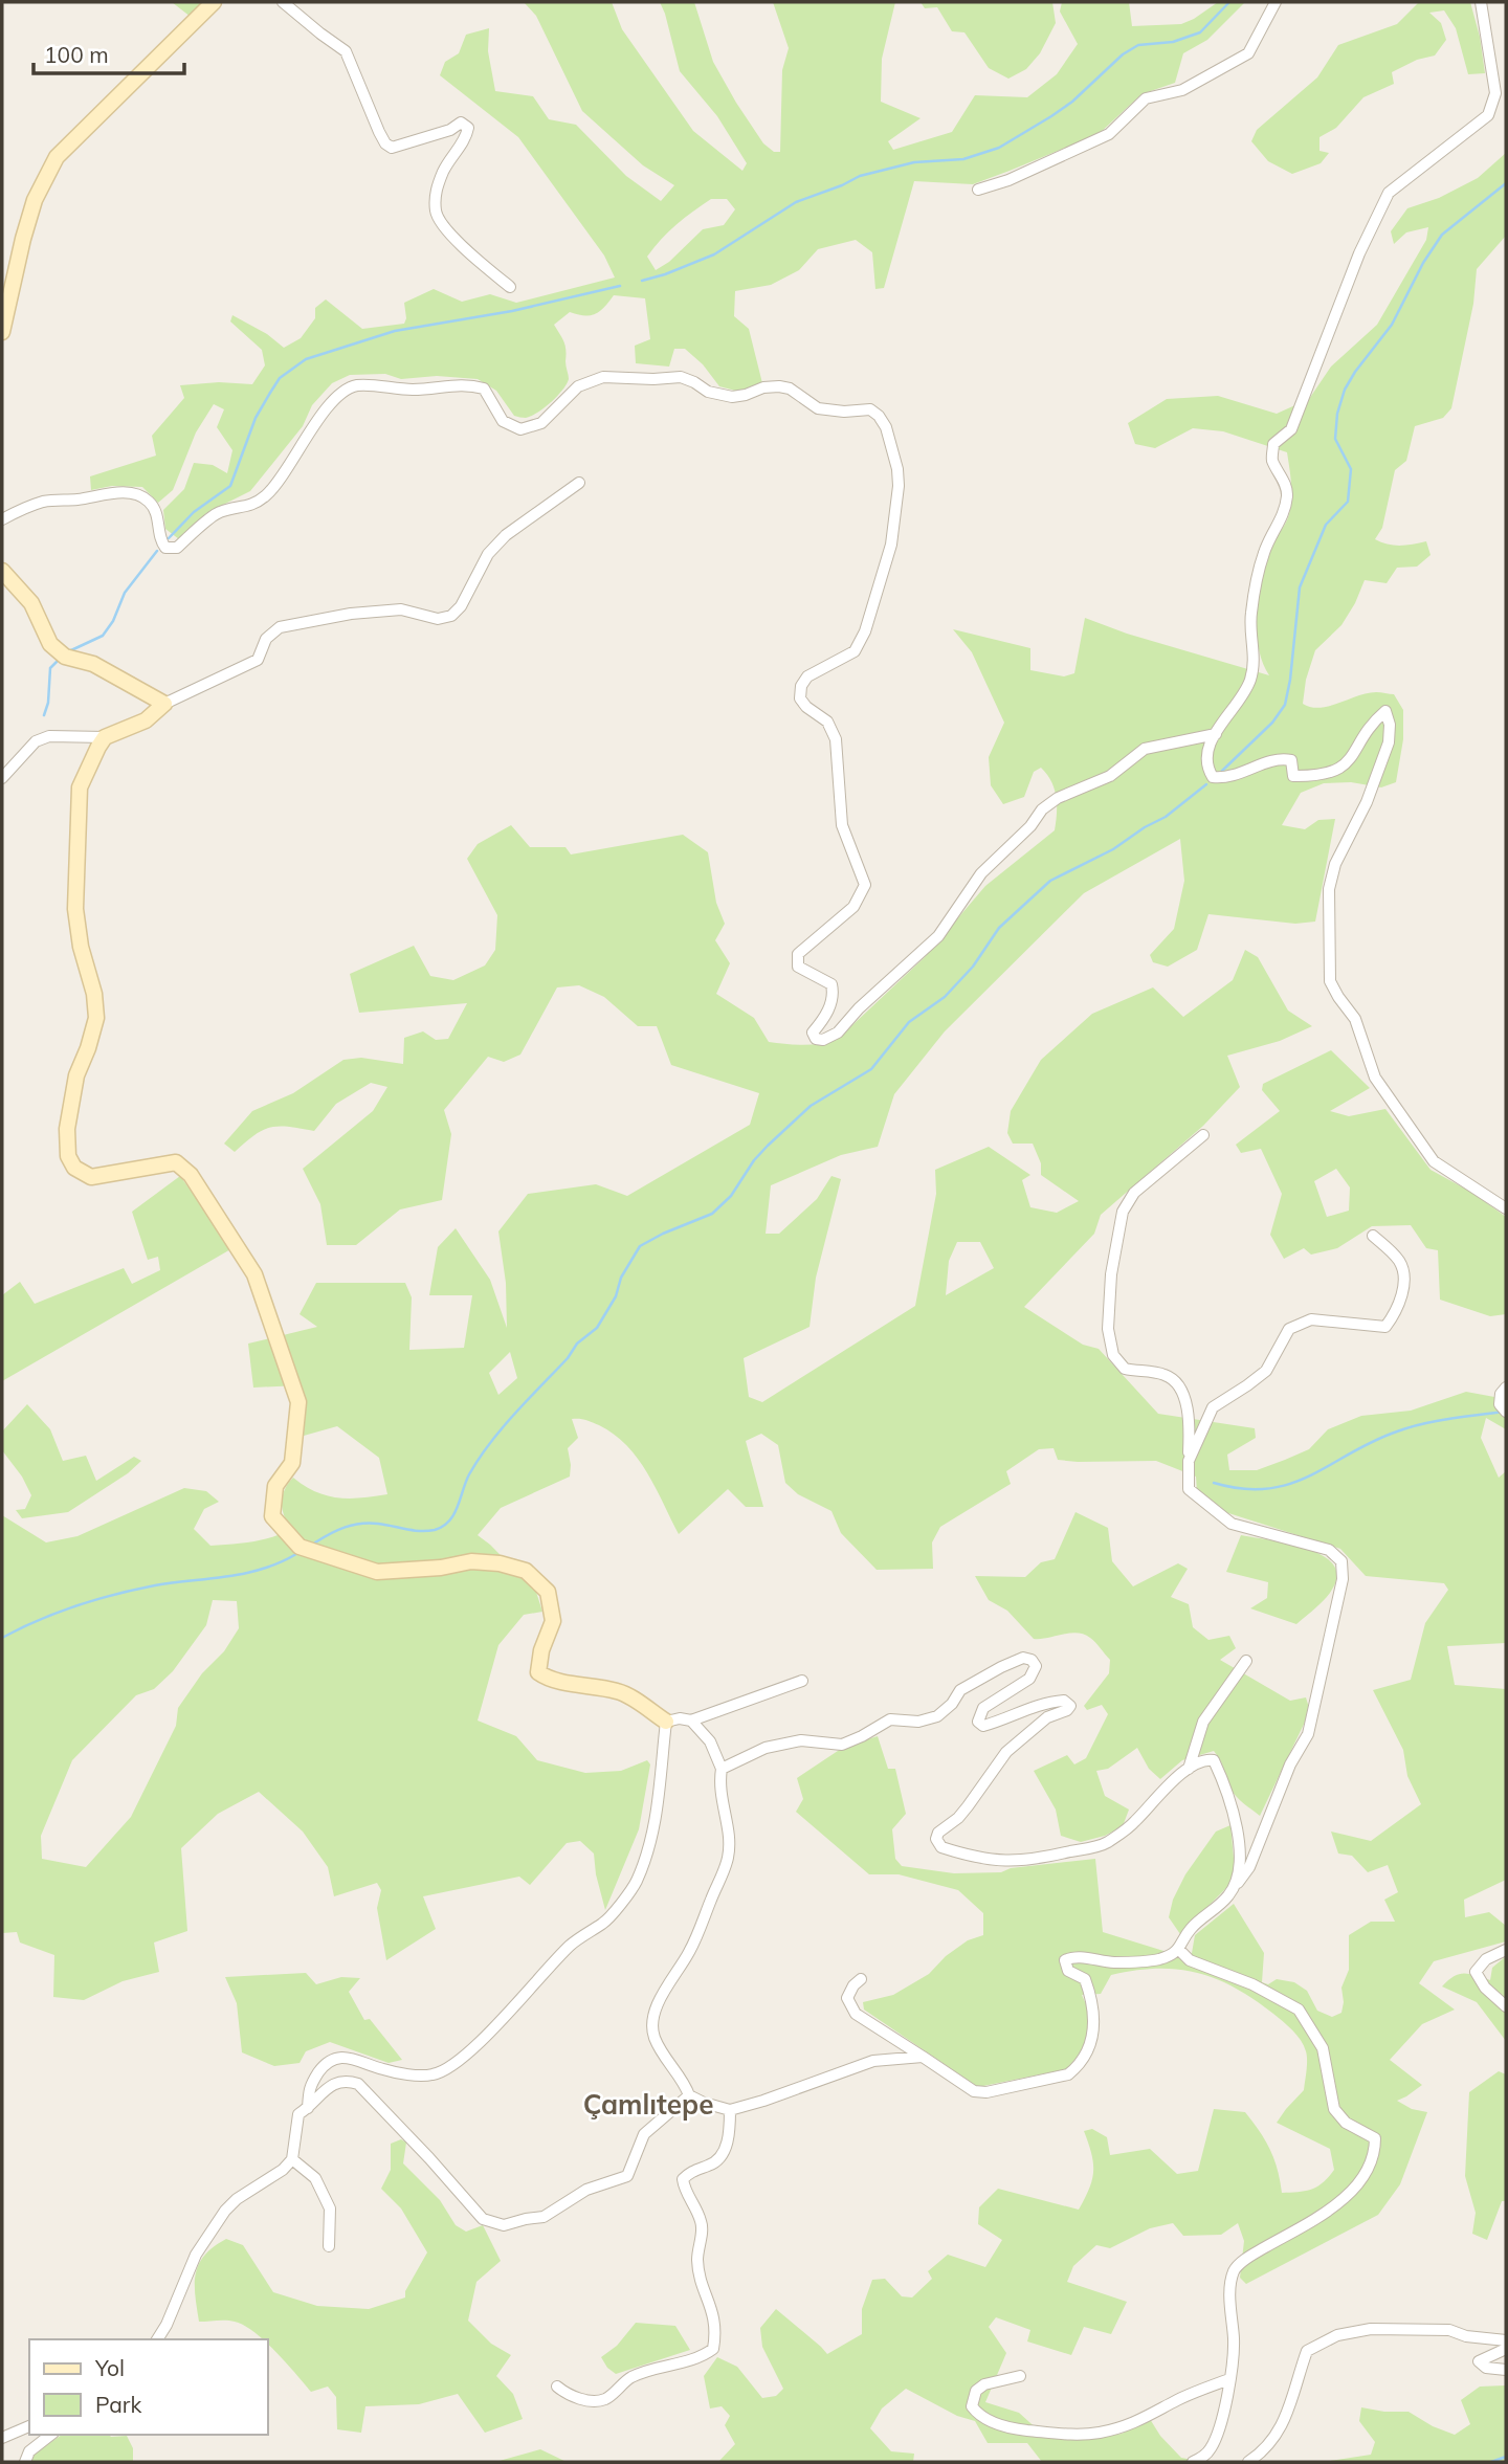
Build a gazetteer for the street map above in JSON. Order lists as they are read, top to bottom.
{
  "districts": ["Çamlıtepe"],
  "legend": ["Yol", "Park"],
  "scale_bar": "100 m"
}
